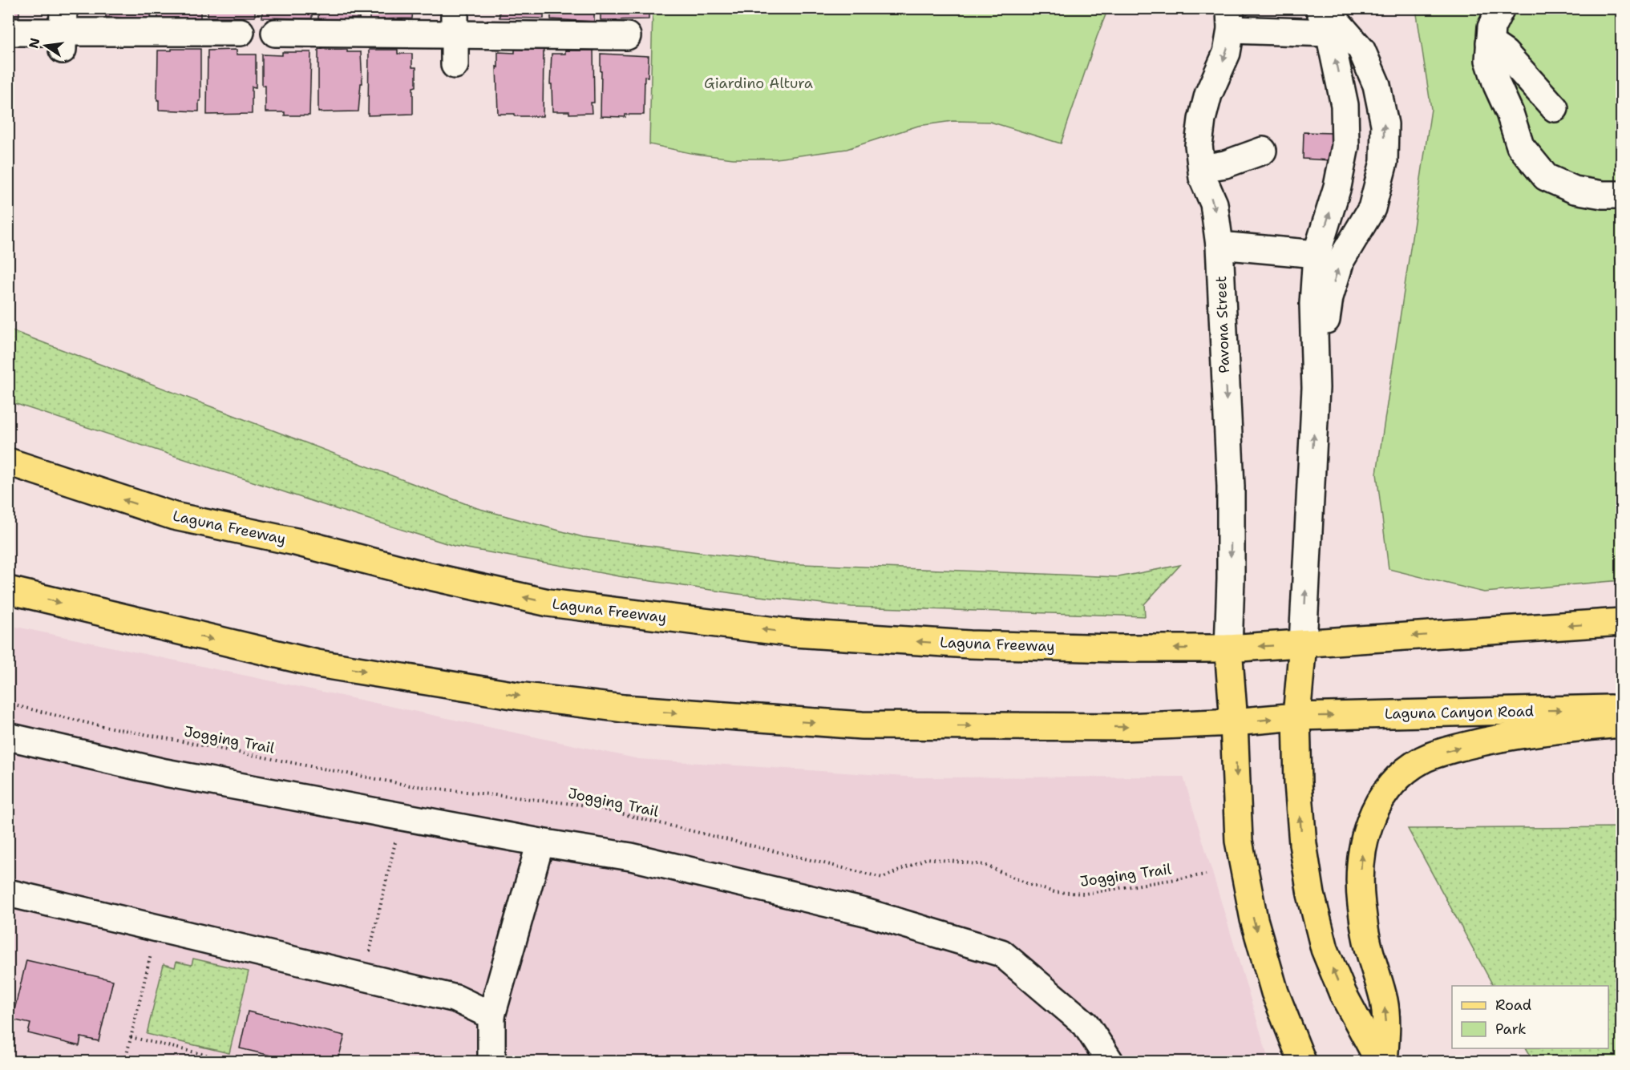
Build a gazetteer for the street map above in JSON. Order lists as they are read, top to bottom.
{
  "streets": {
    "main road": ["Laguna Freeway", "Laguna Canyon Road"],
    "street": ["Pavona Street"],
    "path": ["Jogging Trail"]
  },
  "crossings": [
    ["Pavona Street", "Laguna Freeway"]
  ],
  "parks": ["Giardino Altura"],
  "legend": ["Road", "Park"],
  "north": "left"
}
